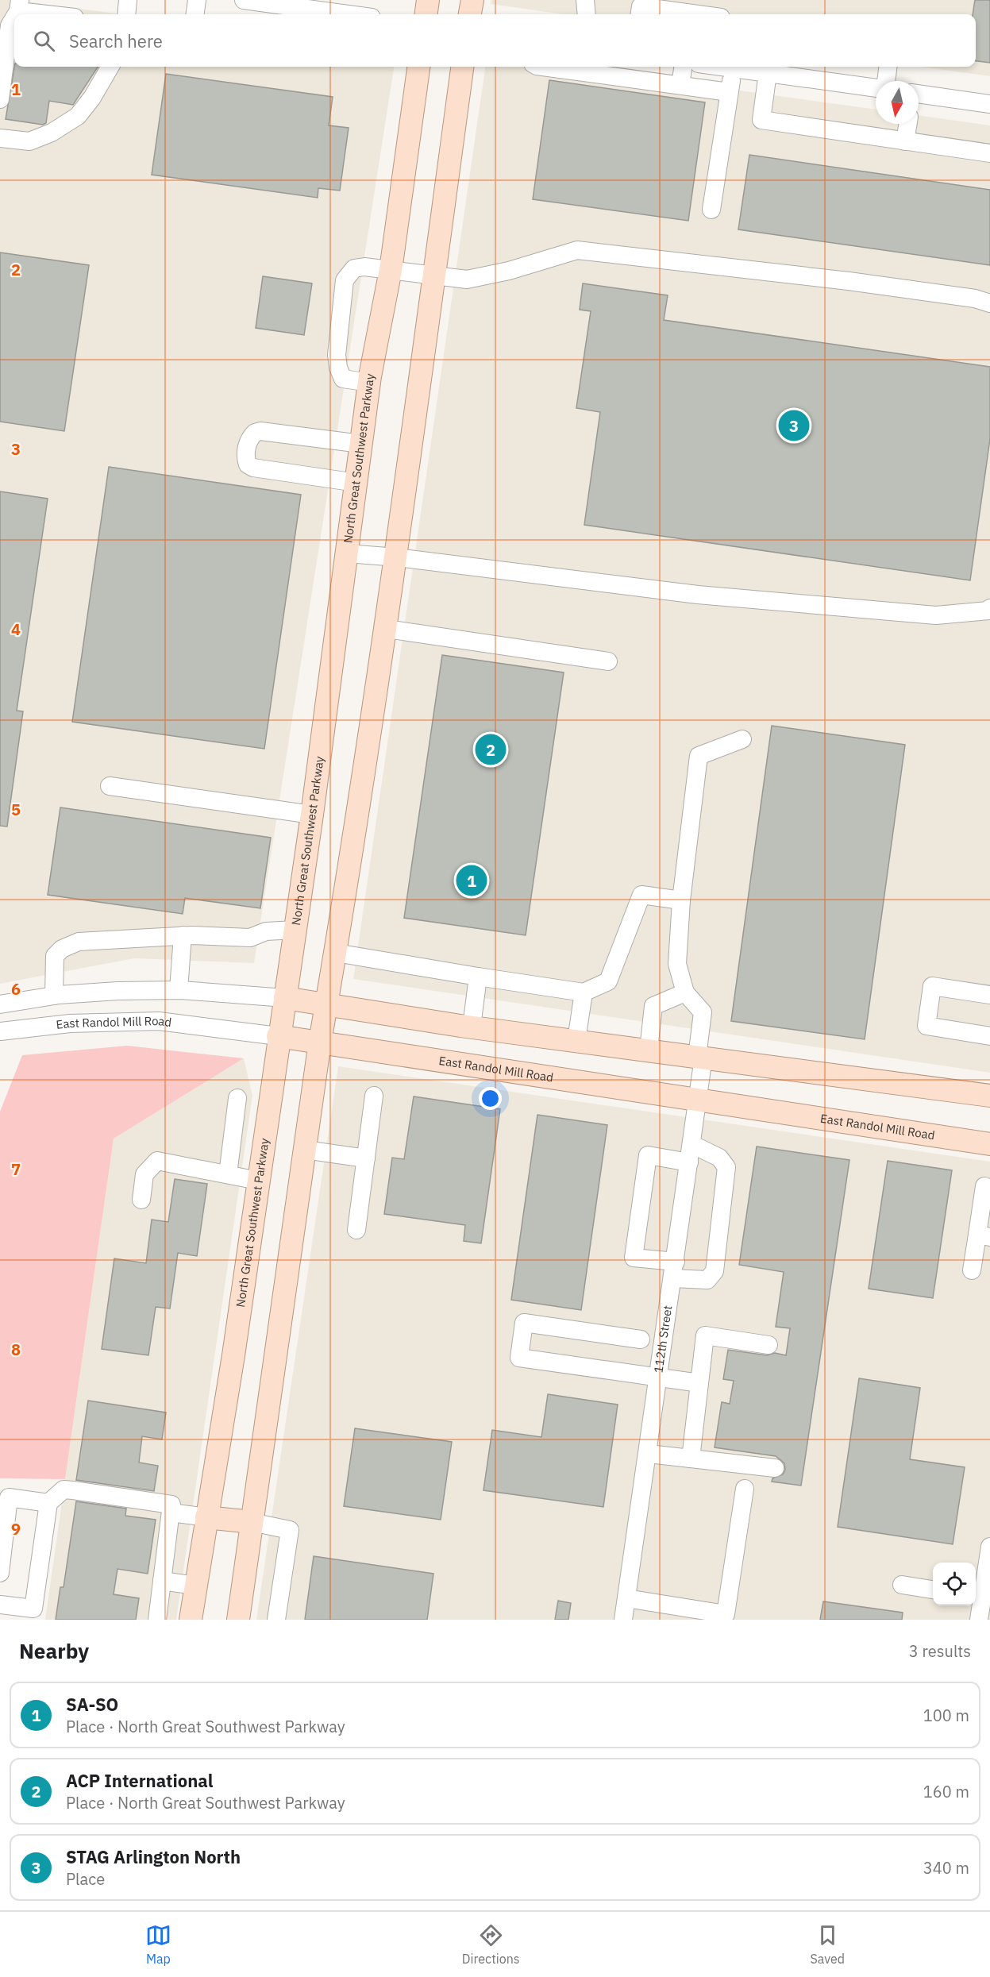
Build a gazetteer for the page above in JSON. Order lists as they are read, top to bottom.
{
  "streets": {
    "main road": ["North Great Southwest Parkway", "East Randol Mill Road"],
    "street": ["112th Street"]
  },
  "crossings": [
    ["North Great Southwest Parkway", "East Randol Mill Road"],
    ["East Randol Mill Road", "112th Street"]
  ],
  "north": "bottom",
  "page": {
    "search": "Search here",
    "pins": ["3", "2", "1"],
    "heading": ["Nearby", "3 results"],
    "list": [
      {
        "mark": "1",
        "name": "SA-SO",
        "note": "Place · North Great Southwest Parkway",
        "value": "100 m"
      },
      {
        "mark": "2",
        "name": "ACP International",
        "note": "Place · North Great Southwest Parkway",
        "value": "160 m"
      },
      {
        "mark": "3",
        "name": "STAG Arlington North",
        "note": "Place",
        "value": "340 m"
      }
    ],
    "nav": ["Map", "Directions", "Saved"]
  },
  "grid": {
    "rows": [
      "1",
      "2",
      "3",
      "4",
      "5",
      "6",
      "7",
      "8",
      "9"
    ]
  }
}
